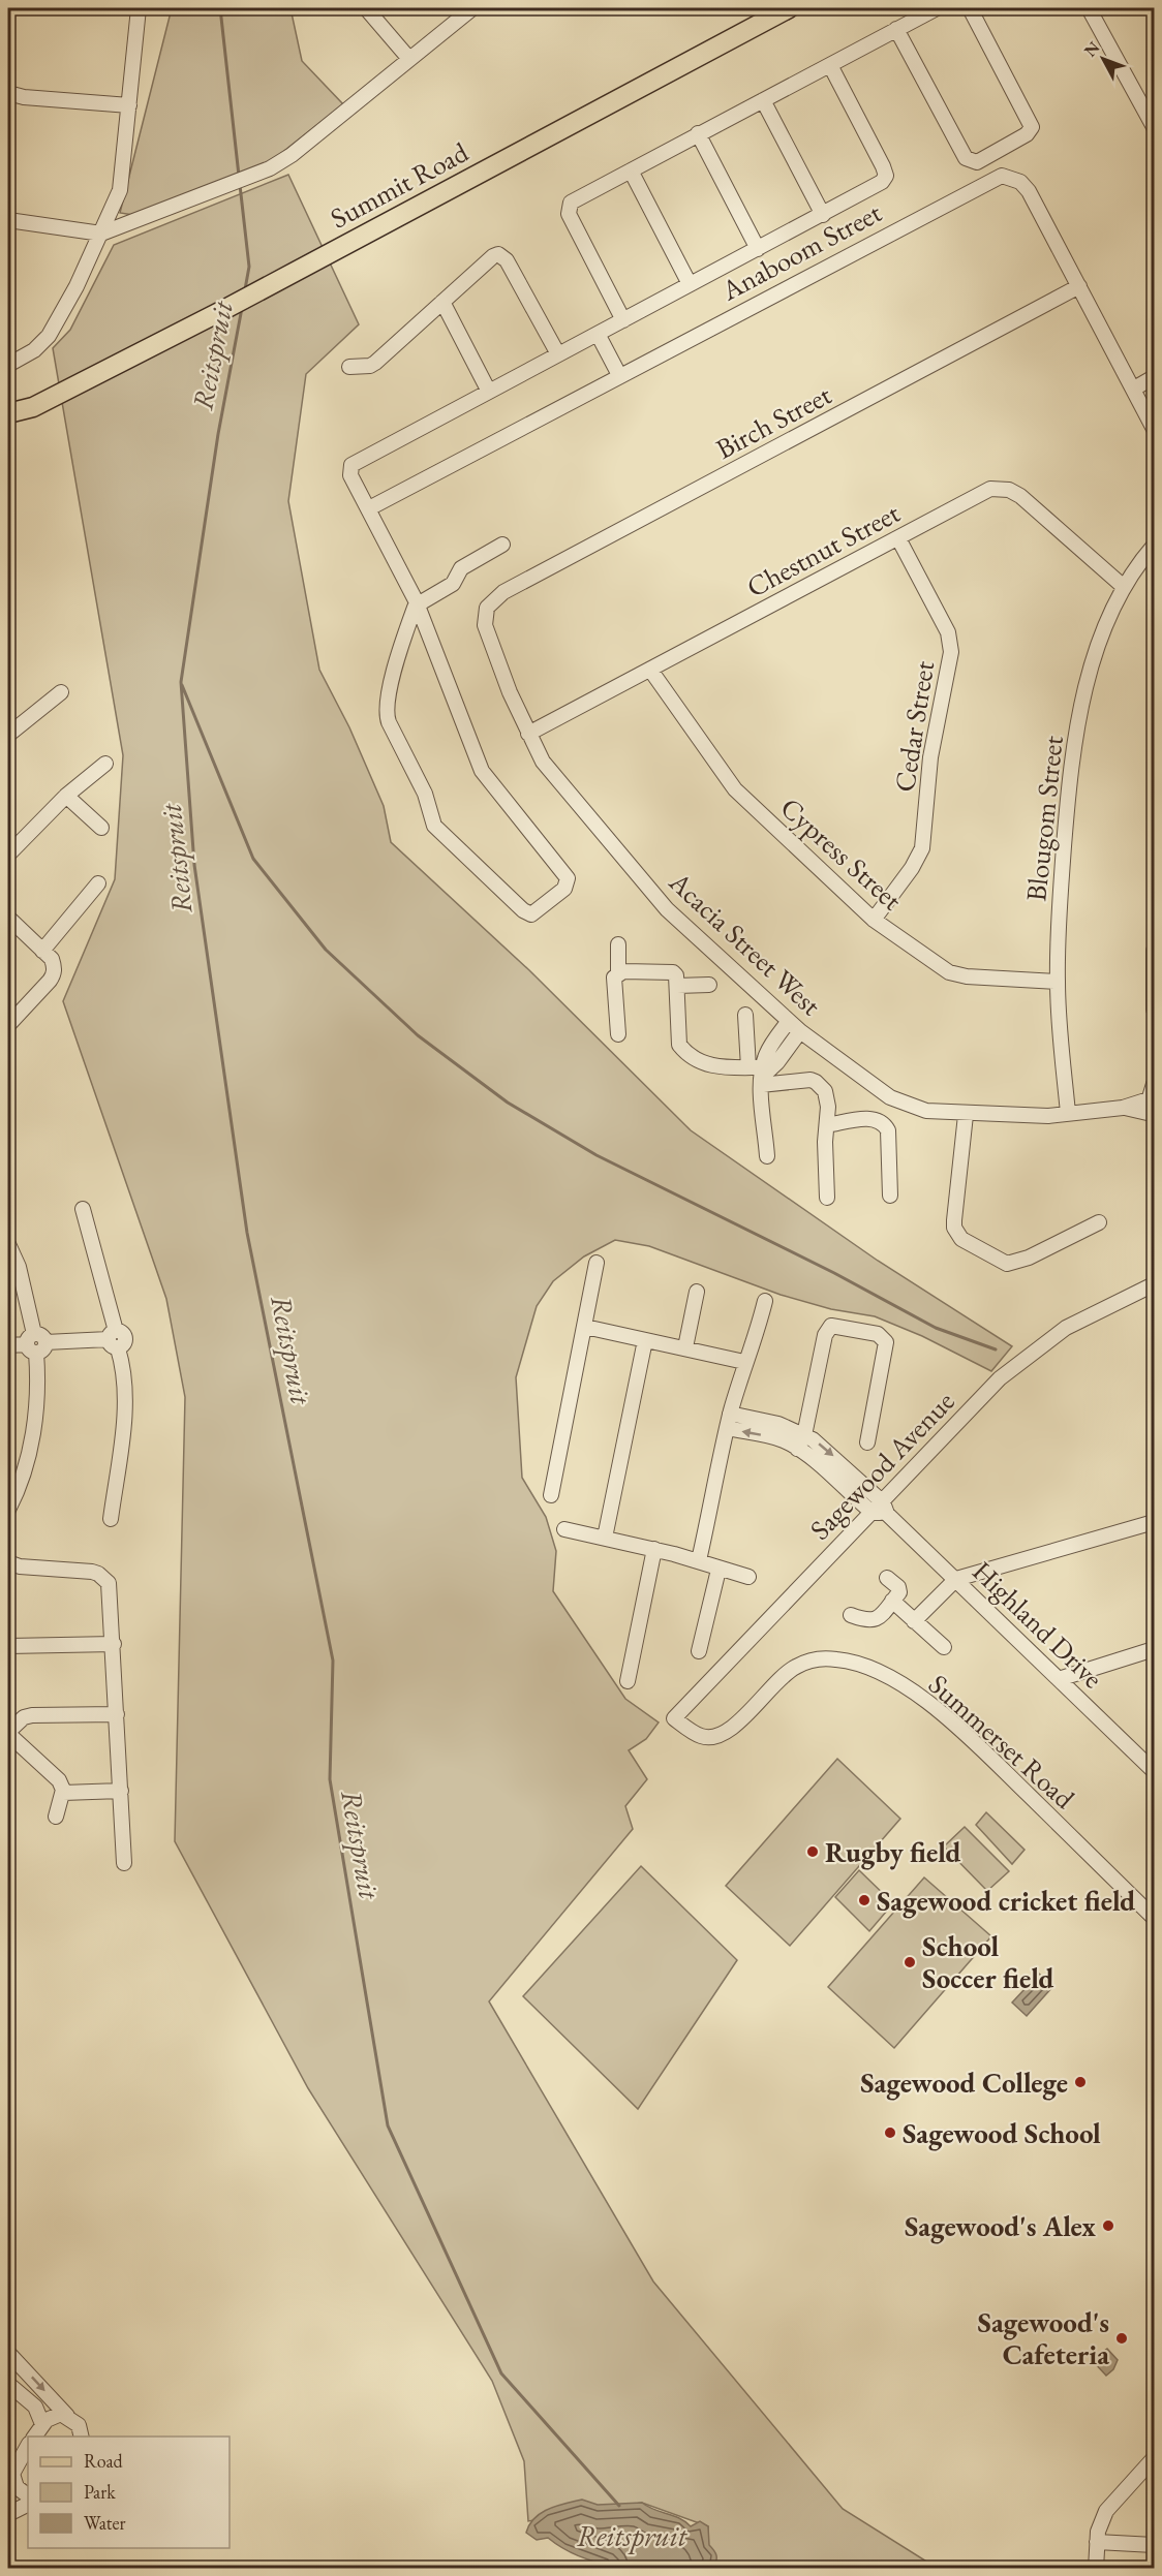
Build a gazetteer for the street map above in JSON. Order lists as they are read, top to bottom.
{
  "streets": {
    "main road": ["Summit Road"],
    "street": [
      "Anaboom Street",
      "Birch Street",
      "Chestnut Street",
      "Cedar Street",
      "Blougom Street",
      "Cypress Street",
      "Acacia Street West",
      "Sagewood Avenue",
      "Highland Drive",
      "Summerset Road"
    ]
  },
  "crossings": [
    ["Anaboom Street", "Birch Street"],
    ["Birch Street", "Acacia Street West"],
    ["Chestnut Street", "Cedar Street"],
    ["Chestnut Street", "Blougom Street"],
    ["Chestnut Street", "Cypress Street"],
    ["Chestnut Street", "Acacia Street West"],
    ["Cedar Street", "Cypress Street"],
    ["Blougom Street", "Cypress Street"],
    ["Blougom Street", "Acacia Street West"],
    ["Sagewood Avenue", "Highland Drive"],
    ["Sagewood Avenue", "Summerset Road"]
  ],
  "water": ["Reitspruit"],
  "places": [
    "Rugby field",
    "Sagewood cricket field",
    "School Soccer field",
    "Sagewood College",
    "Sagewood School",
    "Sagewood's Alex",
    "Sagewood's Cafeteria"
  ],
  "legend": ["Road", "Park", "Water"],
  "north": "top left"
}
